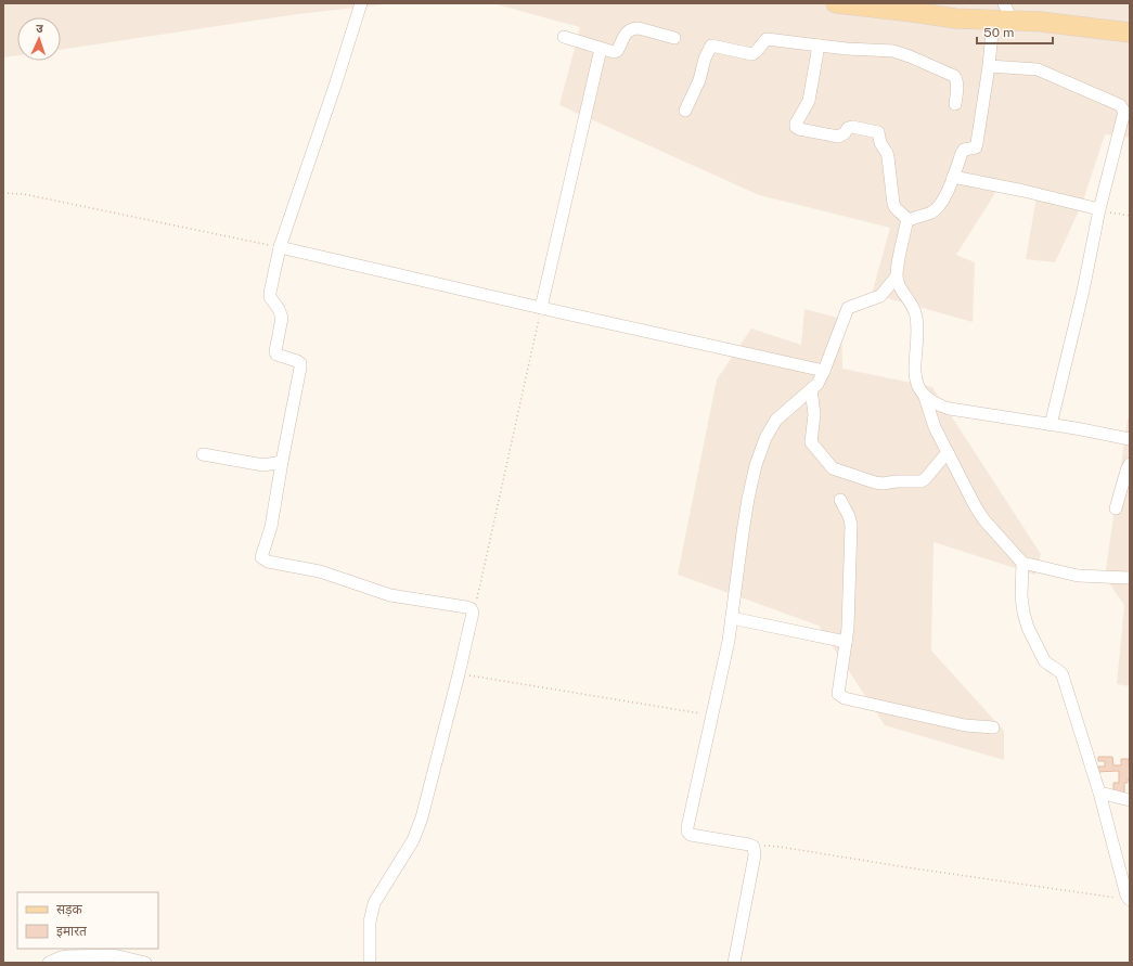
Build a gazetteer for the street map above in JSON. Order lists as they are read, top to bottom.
{
  "legend": ["सड़क", "इमारत"],
  "scale_bar": "50 m",
  "north": "top"
}
